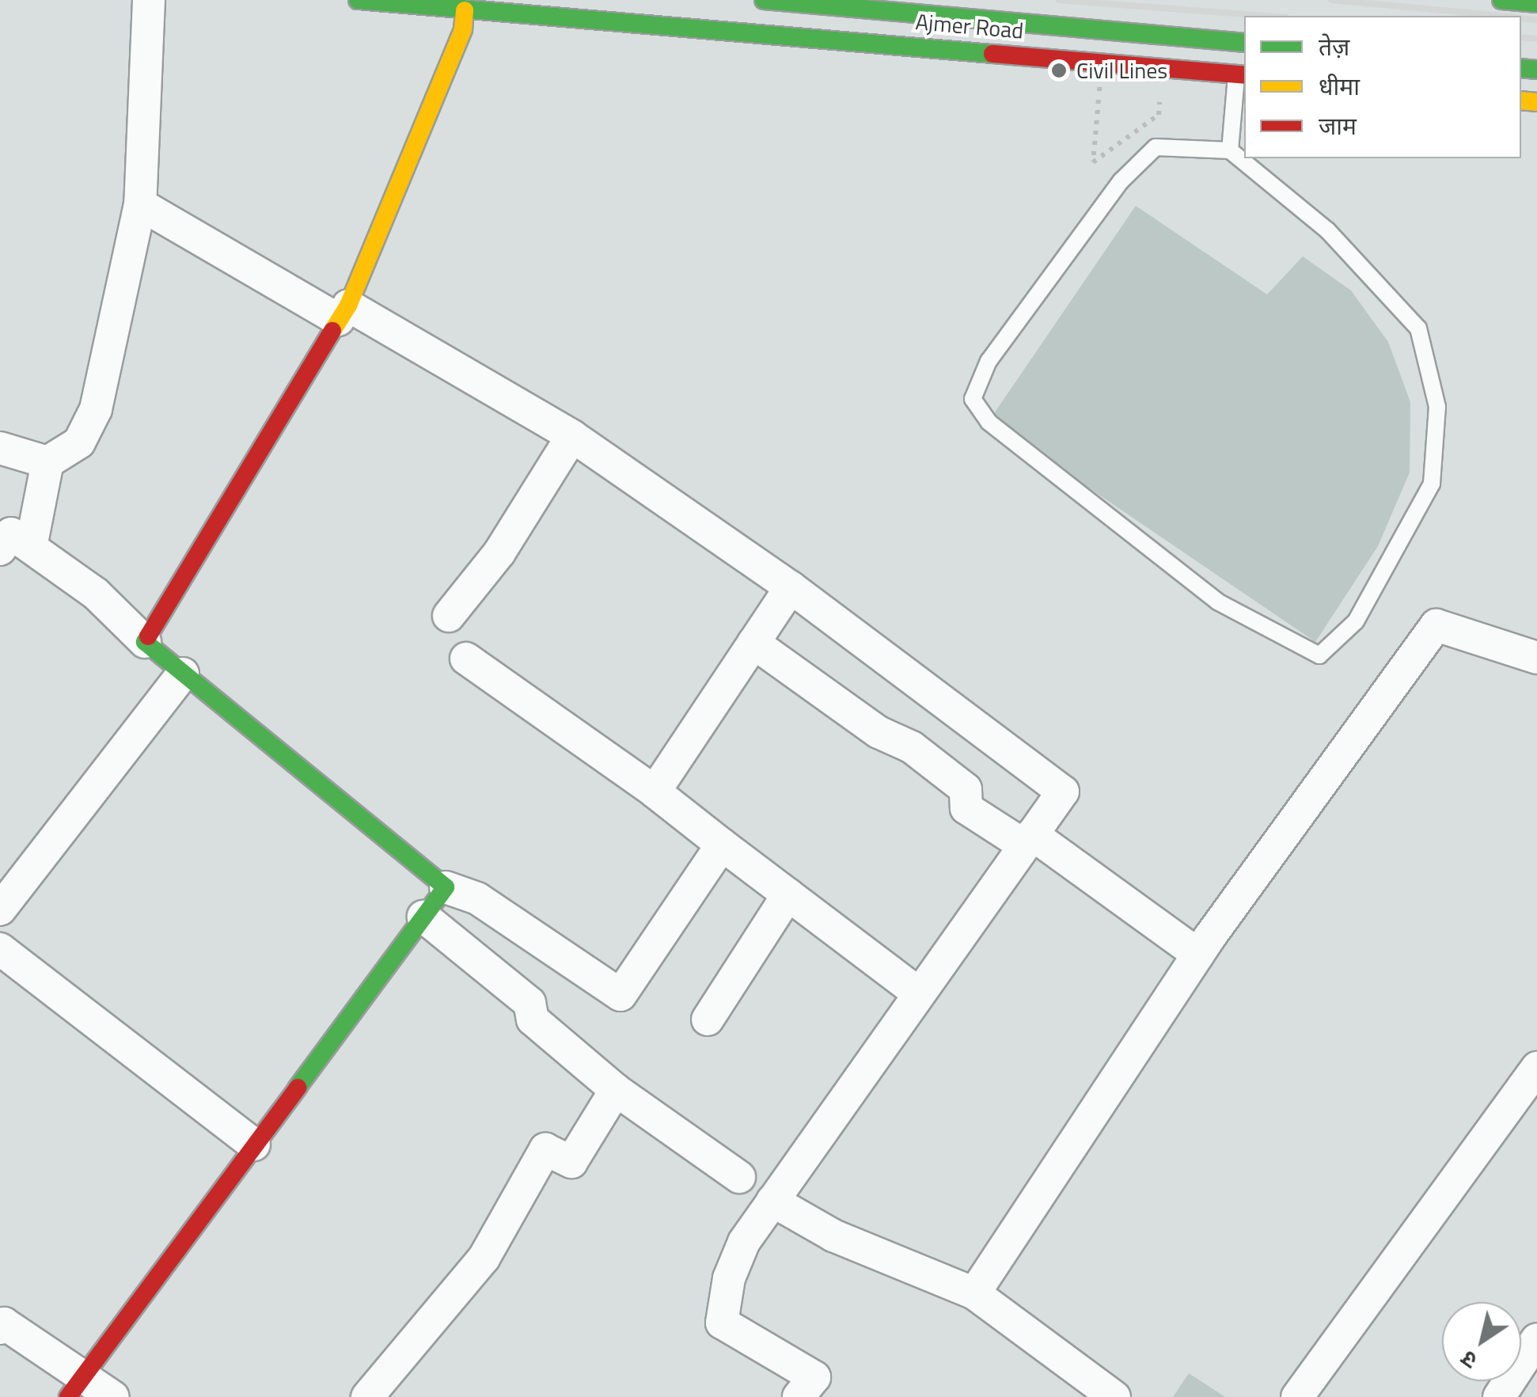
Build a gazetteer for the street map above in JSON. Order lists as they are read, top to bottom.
{
  "streets": {
    "main road": ["Ajmer Road"]
  },
  "places": ["Civil Lines"],
  "legend": ["तेज़", "धीमा", "जाम"],
  "north": "bottom left"
}
